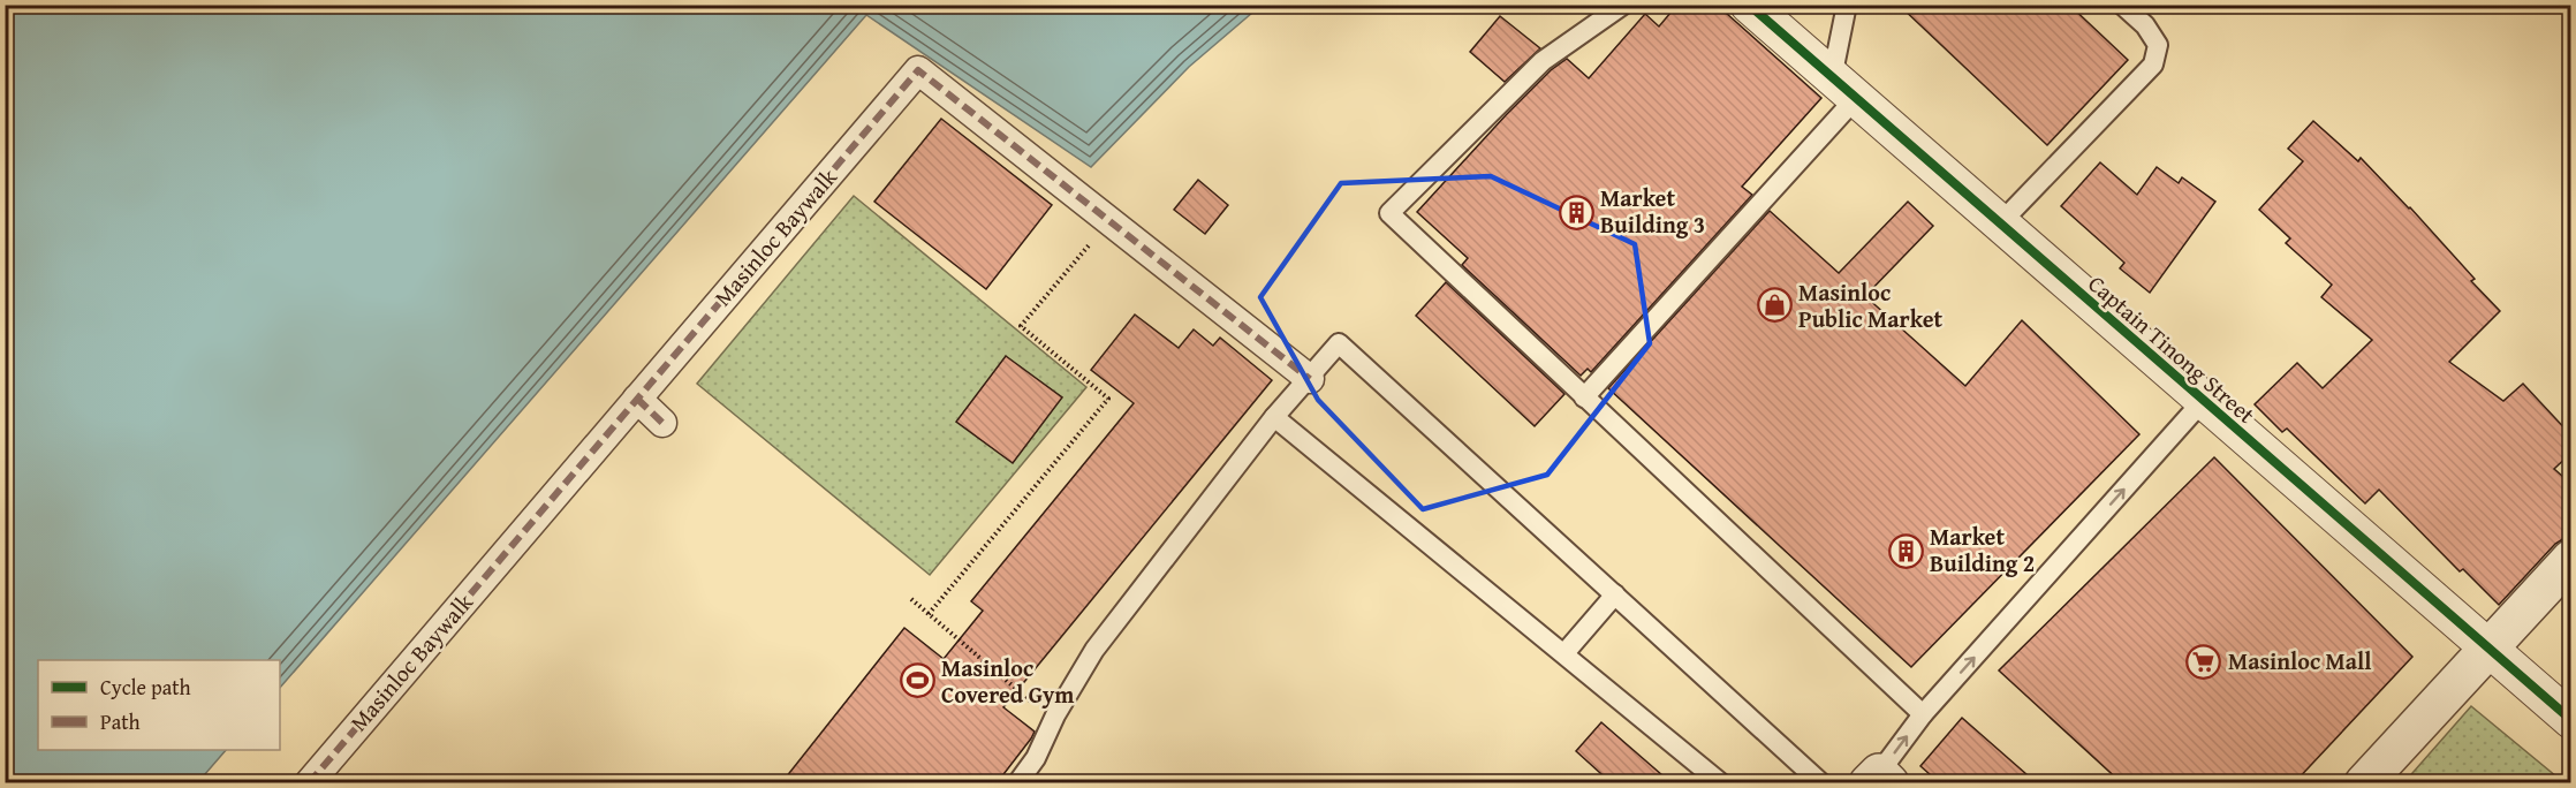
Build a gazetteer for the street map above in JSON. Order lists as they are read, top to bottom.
{
  "streets": {
    "street": ["Masinloc Baywalk", "Captain Tinong Street"]
  },
  "places": {
    "building": ["Market Building 3", "Market Building 2"],
    "shop": ["Masinloc Public Market"],
    "supermarket": ["Masinloc Mall"],
    "sports": ["Masinloc Covered Gym"]
  },
  "legend": ["Cycle path", "Path"]
}
